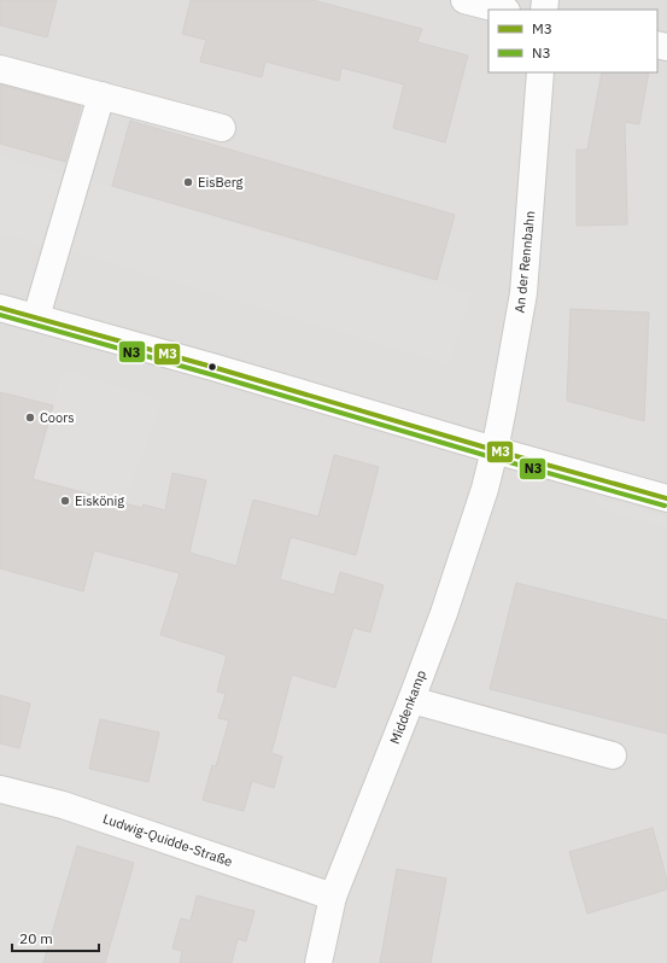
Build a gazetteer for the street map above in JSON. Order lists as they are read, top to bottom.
{
  "streets": {
    "street": ["An der Rennbahn", "Middenkamp", "Ludwig-Quidde-Straße"]
  },
  "crossings": [
    ["An der Rennbahn", "Middenkamp"],
    ["Middenkamp", "Ludwig-Quidde-Straße"]
  ],
  "places": ["EisBerg", "Coors", "Eiskönig"],
  "lines": ["transit line M3", "transit line N3"],
  "legend": ["M3", "N3"],
  "scale_bar": "20 m"
}
